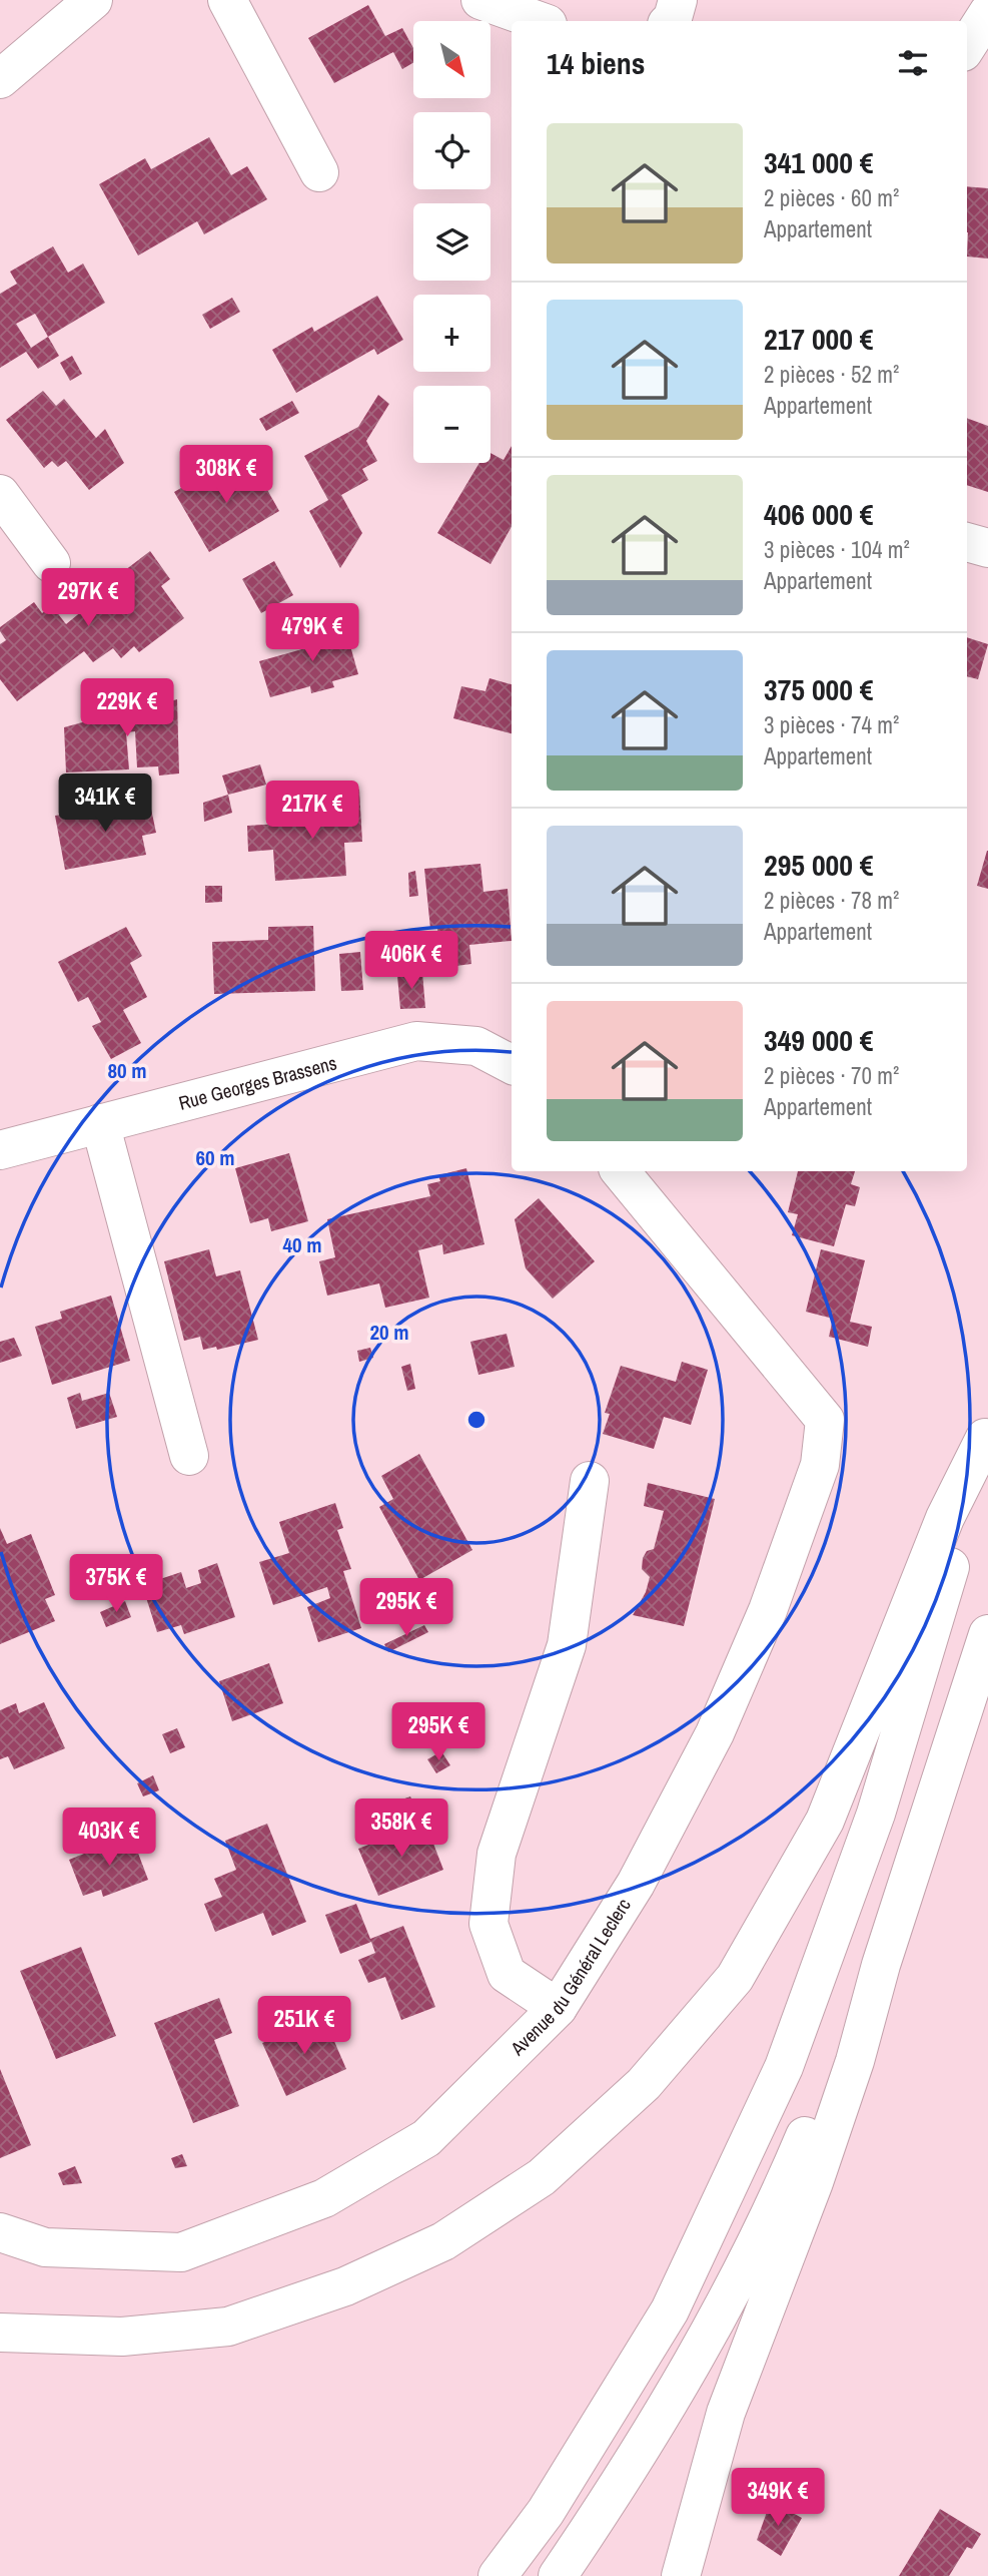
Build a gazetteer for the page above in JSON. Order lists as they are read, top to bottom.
{
  "streets": {
    "main road": ["Rue Georges Brassens", "Avenue du Général Leclerc"]
  },
  "north": "bottom right",
  "page": {
    "map_buttons": ["+", "−"],
    "heading": "14 biens",
    "list": [
      {
        "name": "341 000 €",
        "note": "2 pièces · 60 m² · Appartement"
      },
      {
        "name": "217 000 €",
        "note": "2 pièces · 52 m² · Appartement"
      },
      {
        "name": "406 000 €",
        "note": "3 pièces · 104 m² · Appartement"
      },
      {
        "name": "375 000 €",
        "note": "3 pièces · 74 m² · Appartement"
      },
      {
        "name": "295 000 €",
        "note": "2 pièces · 78 m² · Appartement"
      },
      {
        "name": "349 000 €",
        "note": "2 pièces · 70 m² · Appartement"
      }
    ],
    "price": [
      "308K €",
      "297K €",
      "479K €",
      "229K €",
      "341K €",
      "217K €",
      "406K €",
      "375K €",
      "295K €",
      "295K €",
      "358K €",
      "403K €",
      "251K €",
      "349K €"
    ]
  },
  "rings": [
    "80 m",
    "60 m",
    "40 m",
    "20 m"
  ]
}
